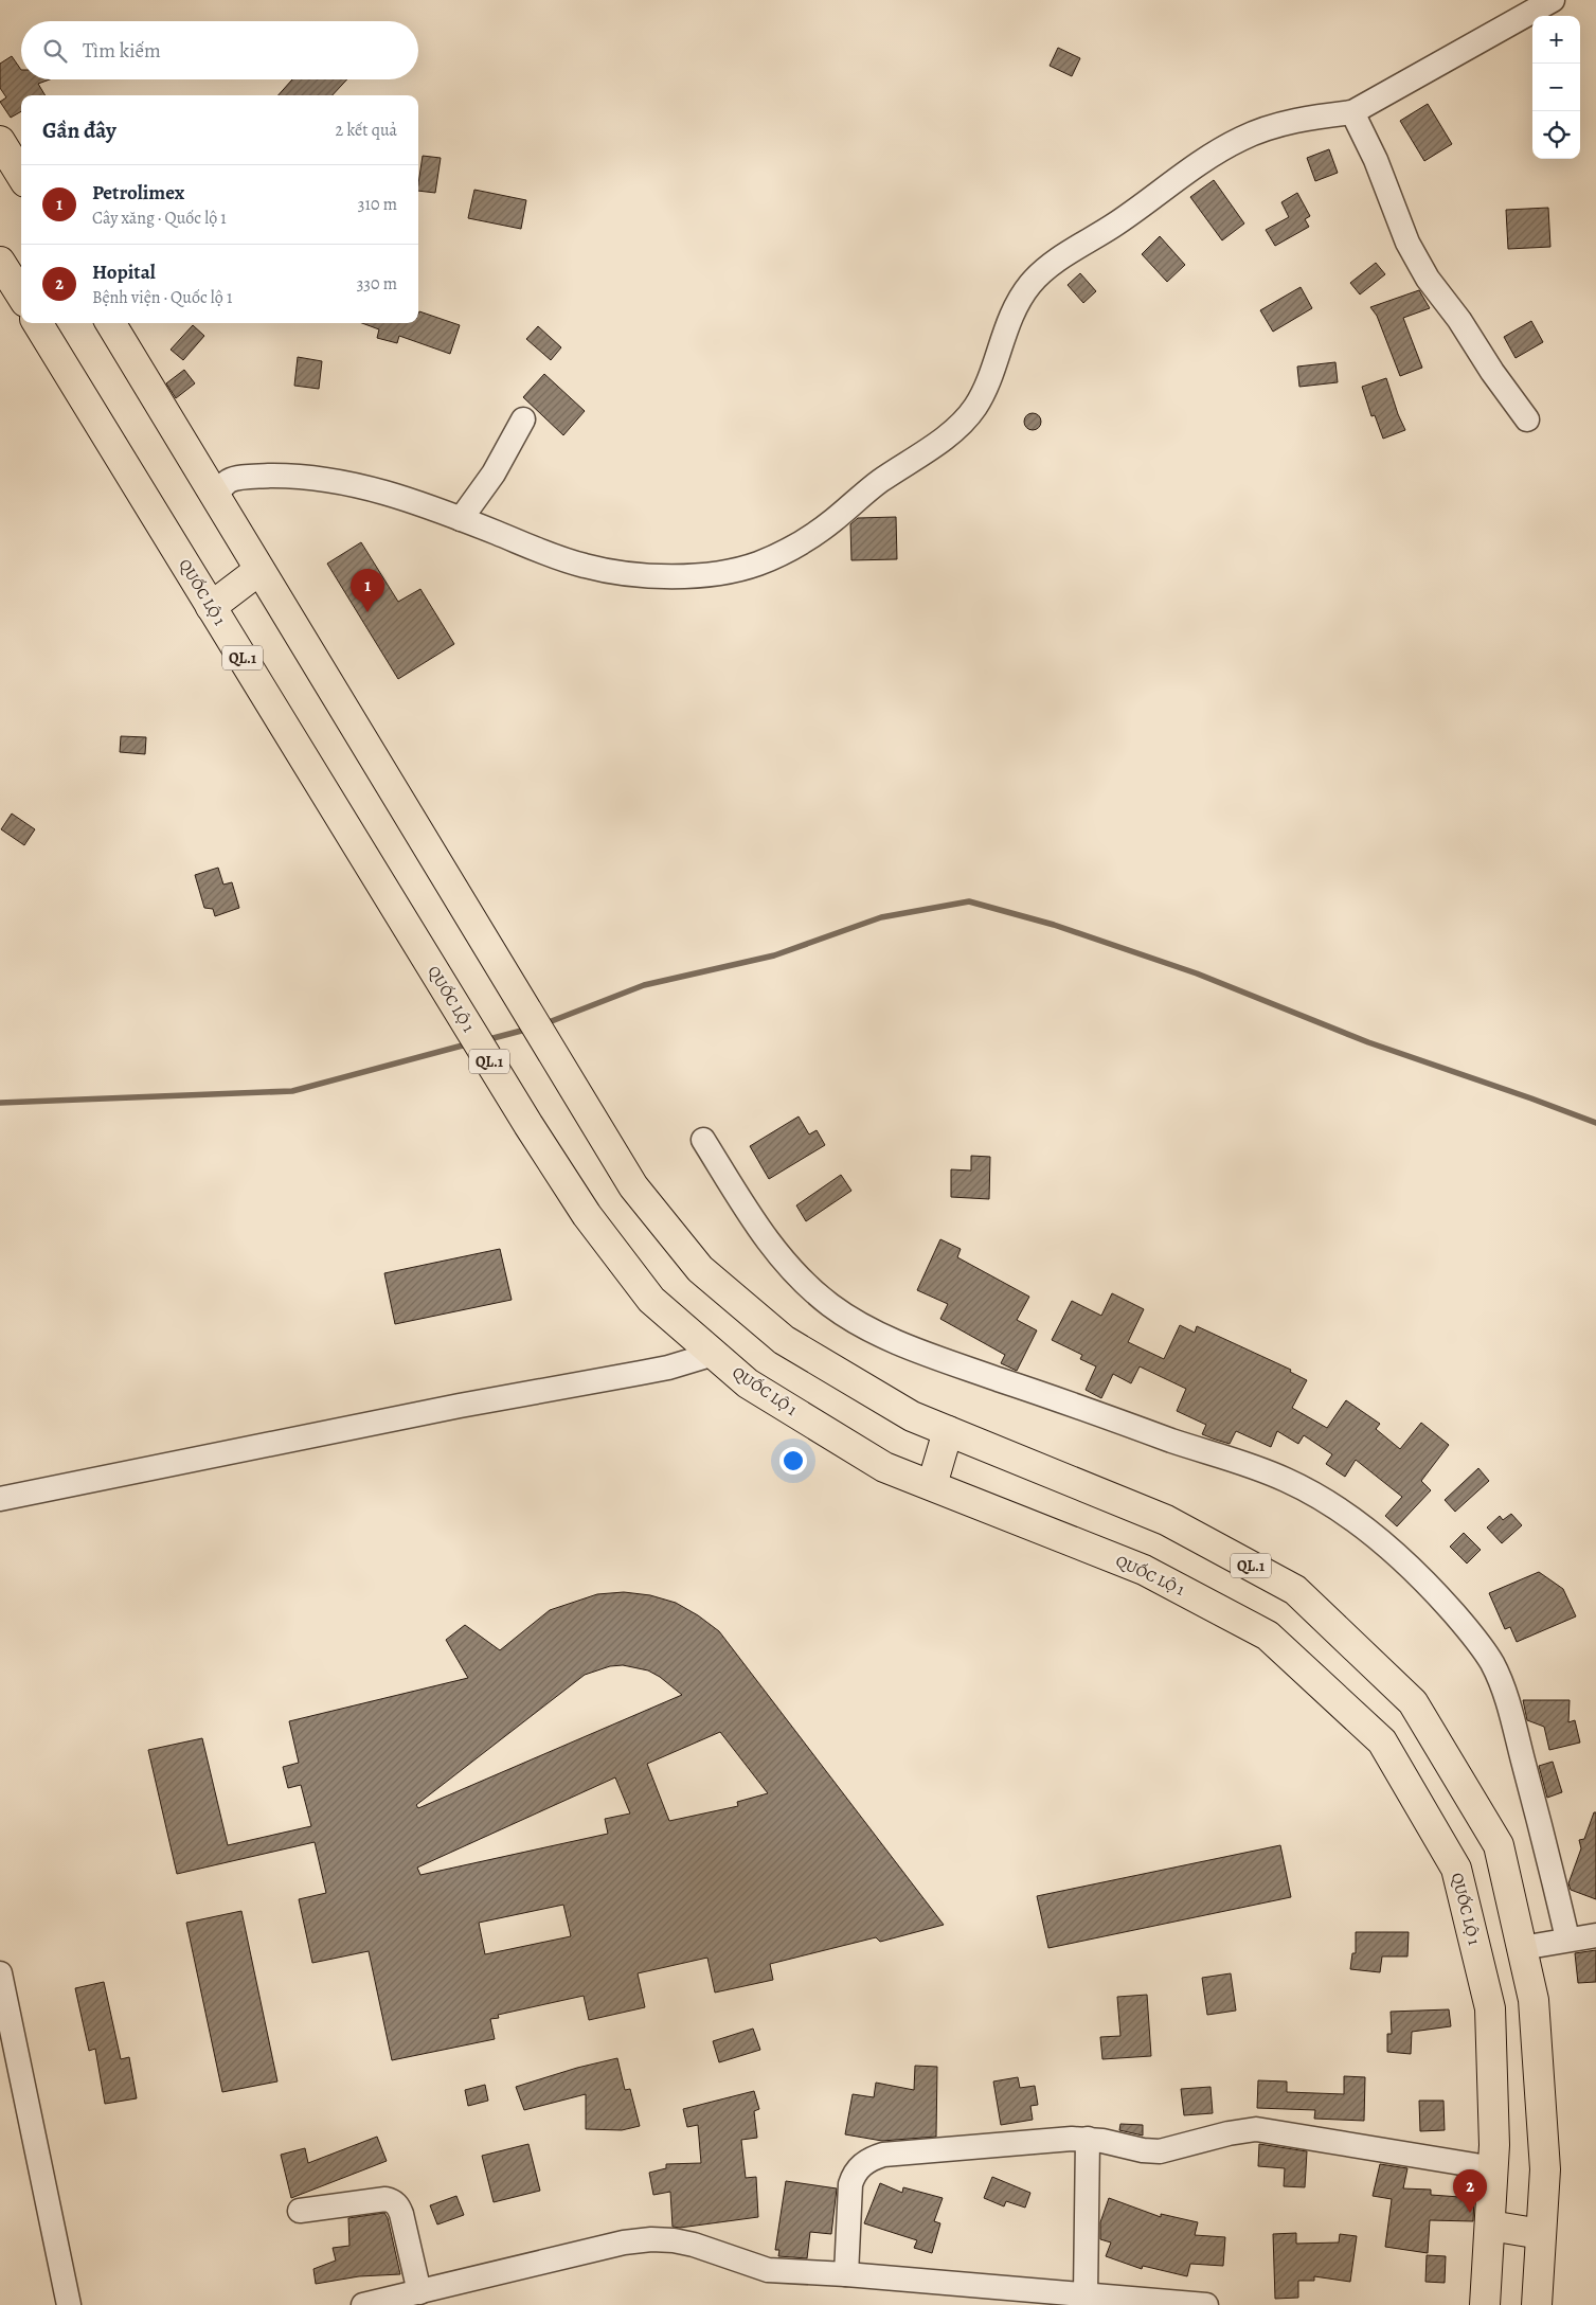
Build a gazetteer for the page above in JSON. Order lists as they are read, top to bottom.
{
  "streets": {
    "highway": ["QUỐC LỘ 1", "QL.1"]
  },
  "page": {
    "map_buttons": ["+", "−"],
    "search": "Tìm kiếm",
    "heading": ["Gần đây", "2 kết quả"],
    "list": [
      {
        "mark": "1",
        "name": "Petrolimex",
        "note": "Cây xăng · Quốc lộ 1",
        "value": "310 m"
      },
      {
        "mark": "2",
        "name": "Hopital",
        "note": "Bệnh viện · Quốc lộ 1",
        "value": "330 m"
      }
    ],
    "pins": ["1", "2"]
  }
}
